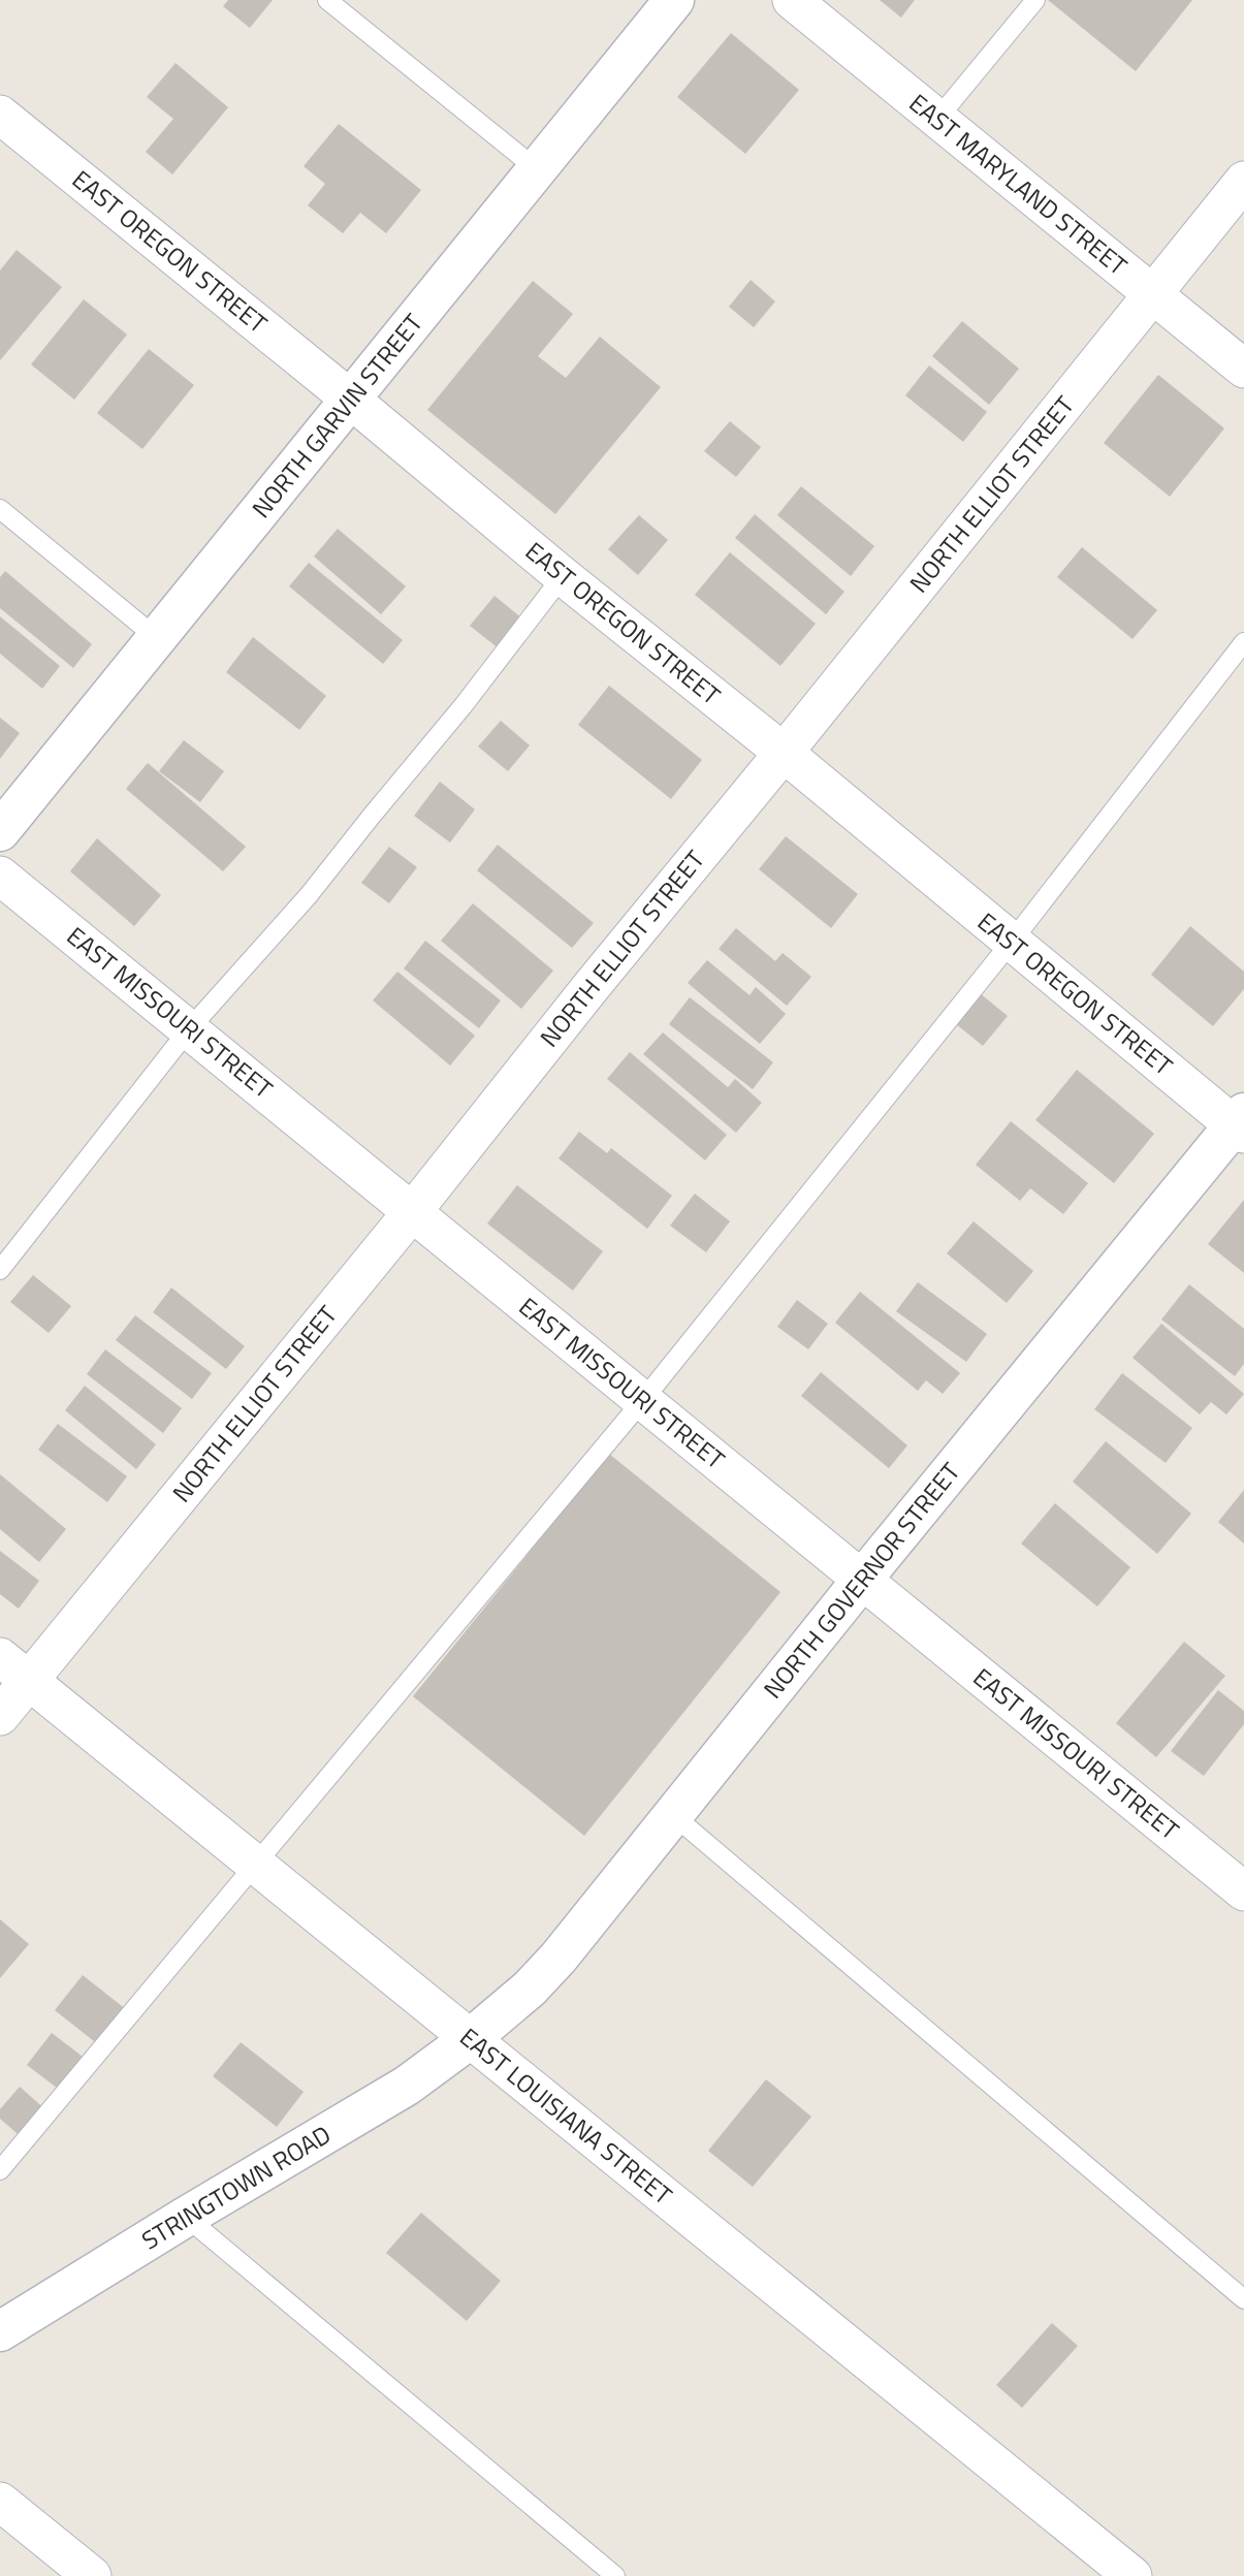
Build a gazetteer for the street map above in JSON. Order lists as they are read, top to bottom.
{
  "streets": {
    "main road": ["NORTH GARVIN STREET", "NORTH GOVERNOR STREET", "STRINGTOWN ROAD"],
    "street": [
      "EAST MARYLAND STREET",
      "EAST OREGON STREET",
      "NORTH ELLIOT STREET",
      "EAST MISSOURI STREET",
      "EAST LOUISIANA STREET"
    ]
  },
  "crossings": [
    ["EAST MARYLAND STREET", "NORTH ELLIOT STREET"],
    ["EAST OREGON STREET", "NORTH GARVIN STREET"],
    ["EAST OREGON STREET", "NORTH ELLIOT STREET"],
    ["EAST OREGON STREET", "NORTH GOVERNOR STREET"],
    ["NORTH ELLIOT STREET", "EAST MISSOURI STREET"],
    ["NORTH ELLIOT STREET", "EAST LOUISIANA STREET"],
    ["EAST MISSOURI STREET", "NORTH GOVERNOR STREET"],
    ["NORTH GOVERNOR STREET", "EAST LOUISIANA STREET"],
    ["NORTH GOVERNOR STREET", "STRINGTOWN ROAD"],
    ["EAST LOUISIANA STREET", "STRINGTOWN ROAD"]
  ]
}
